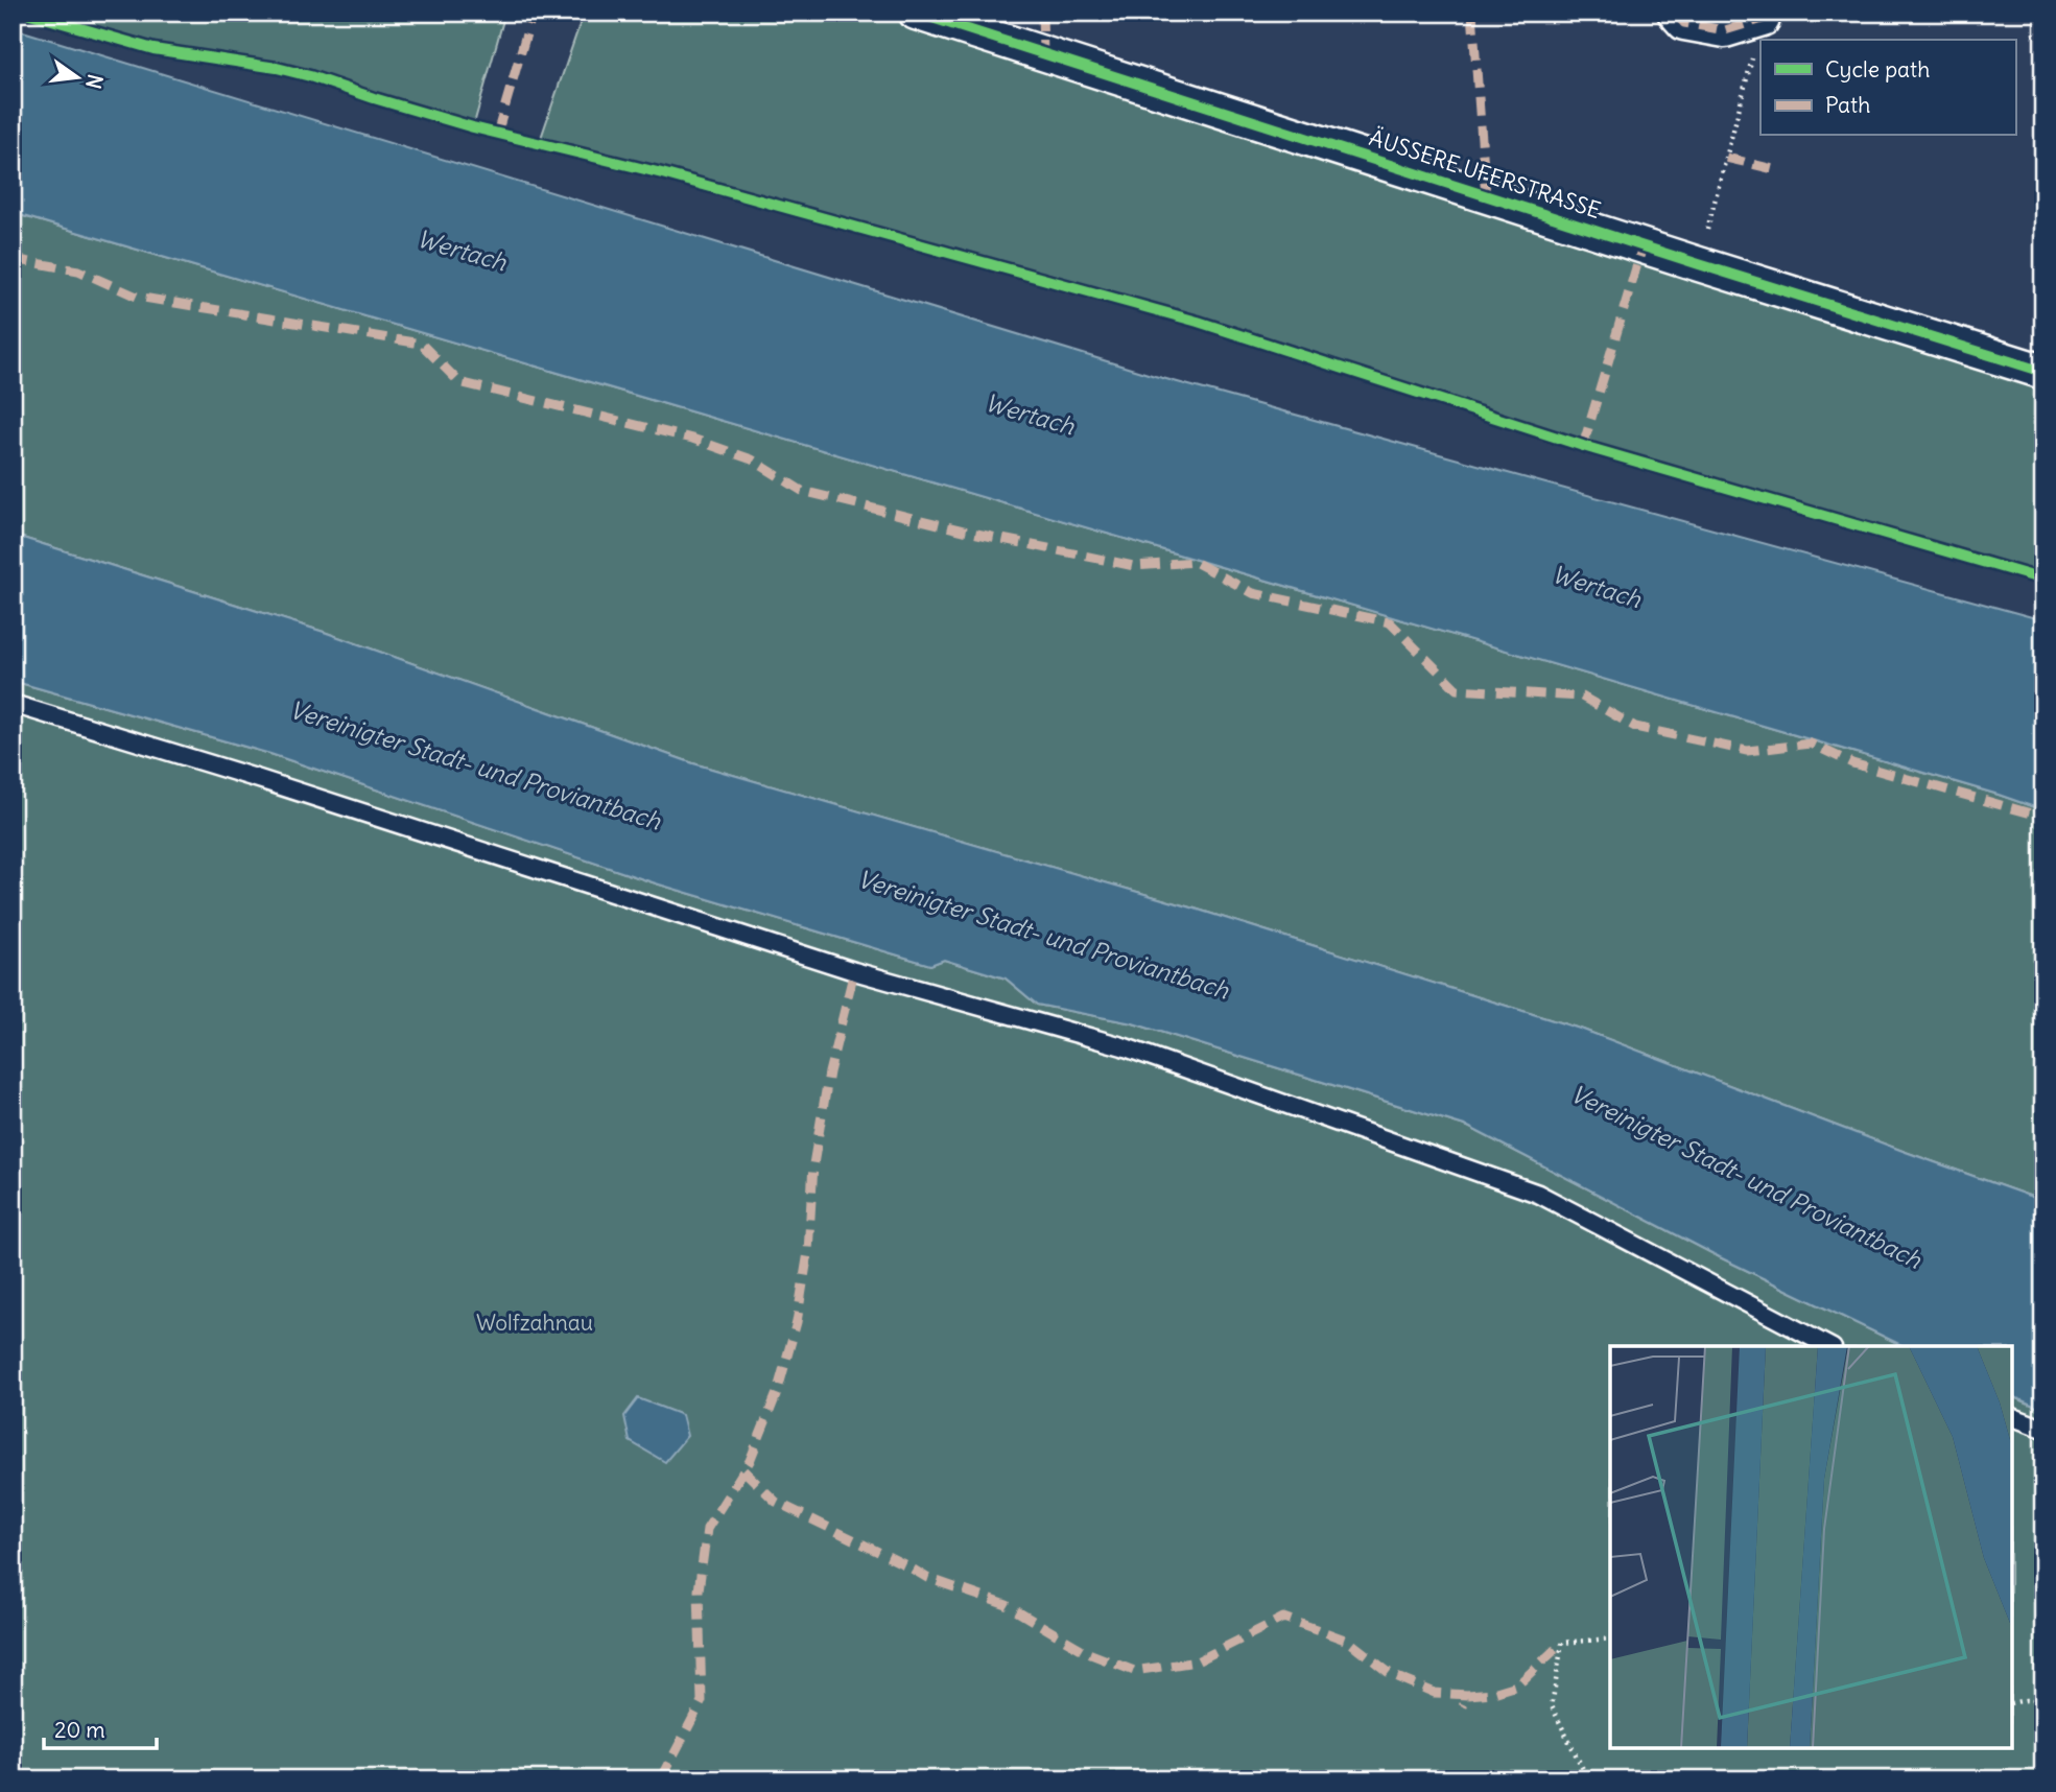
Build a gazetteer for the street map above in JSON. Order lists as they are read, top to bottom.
{
  "streets": {
    "street": ["ÄUSSERE UFERSTRASSE"]
  },
  "water": ["Wertach", "Vereinigter Stadt- und Proviantbach"],
  "parks": ["Wolfzahnau"],
  "legend": ["Cycle path", "Path"],
  "scale_bar": "20 m",
  "north": "right"
}
